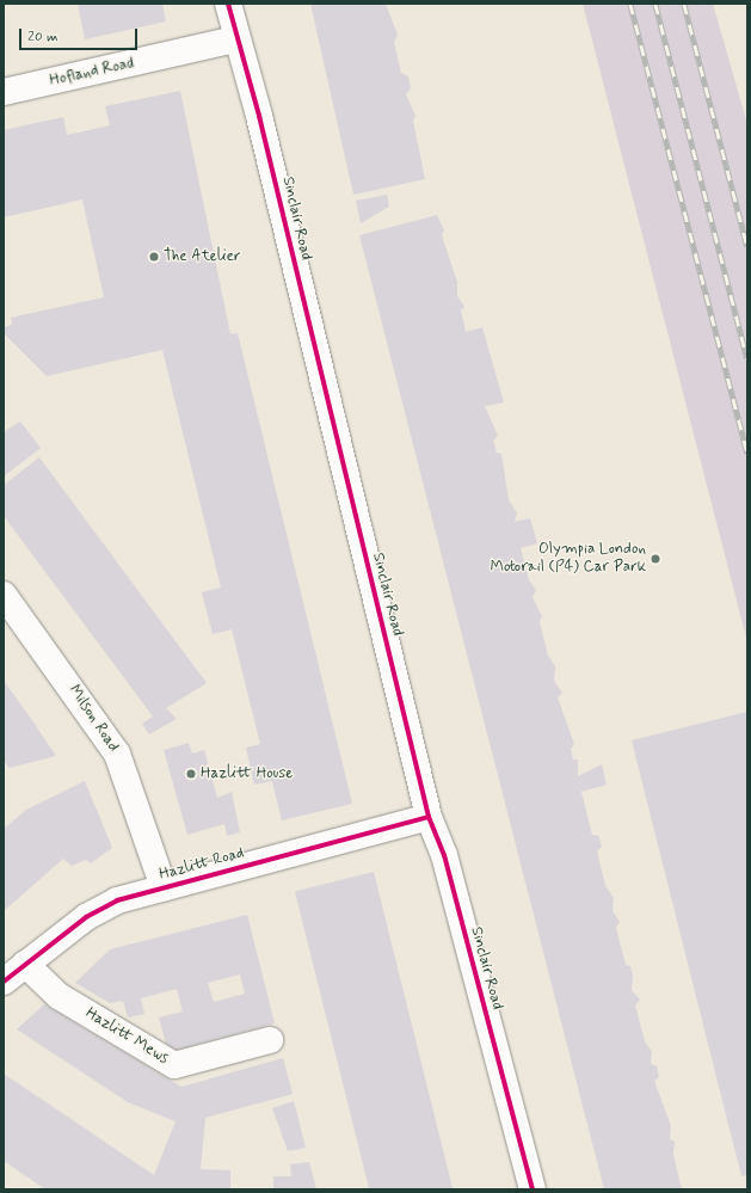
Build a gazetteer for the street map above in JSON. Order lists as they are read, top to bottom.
{
  "streets": {
    "street": [
      "Hofland Road",
      "Sinclair Road",
      "Milson Road",
      "Hazlitt Road",
      "Hazlitt Mews"
    ]
  },
  "crossings": [
    ["Hofland Road", "Sinclair Road"],
    ["Sinclair Road", "Hazlitt Road"],
    ["Milson Road", "Hazlitt Road"],
    ["Hazlitt Road", "Hazlitt Mews"]
  ],
  "places": ["The Atelier", "Olympia London Motorail (P4) Car Park", "Hazlitt House"],
  "scale_bar": "20 m"
}
